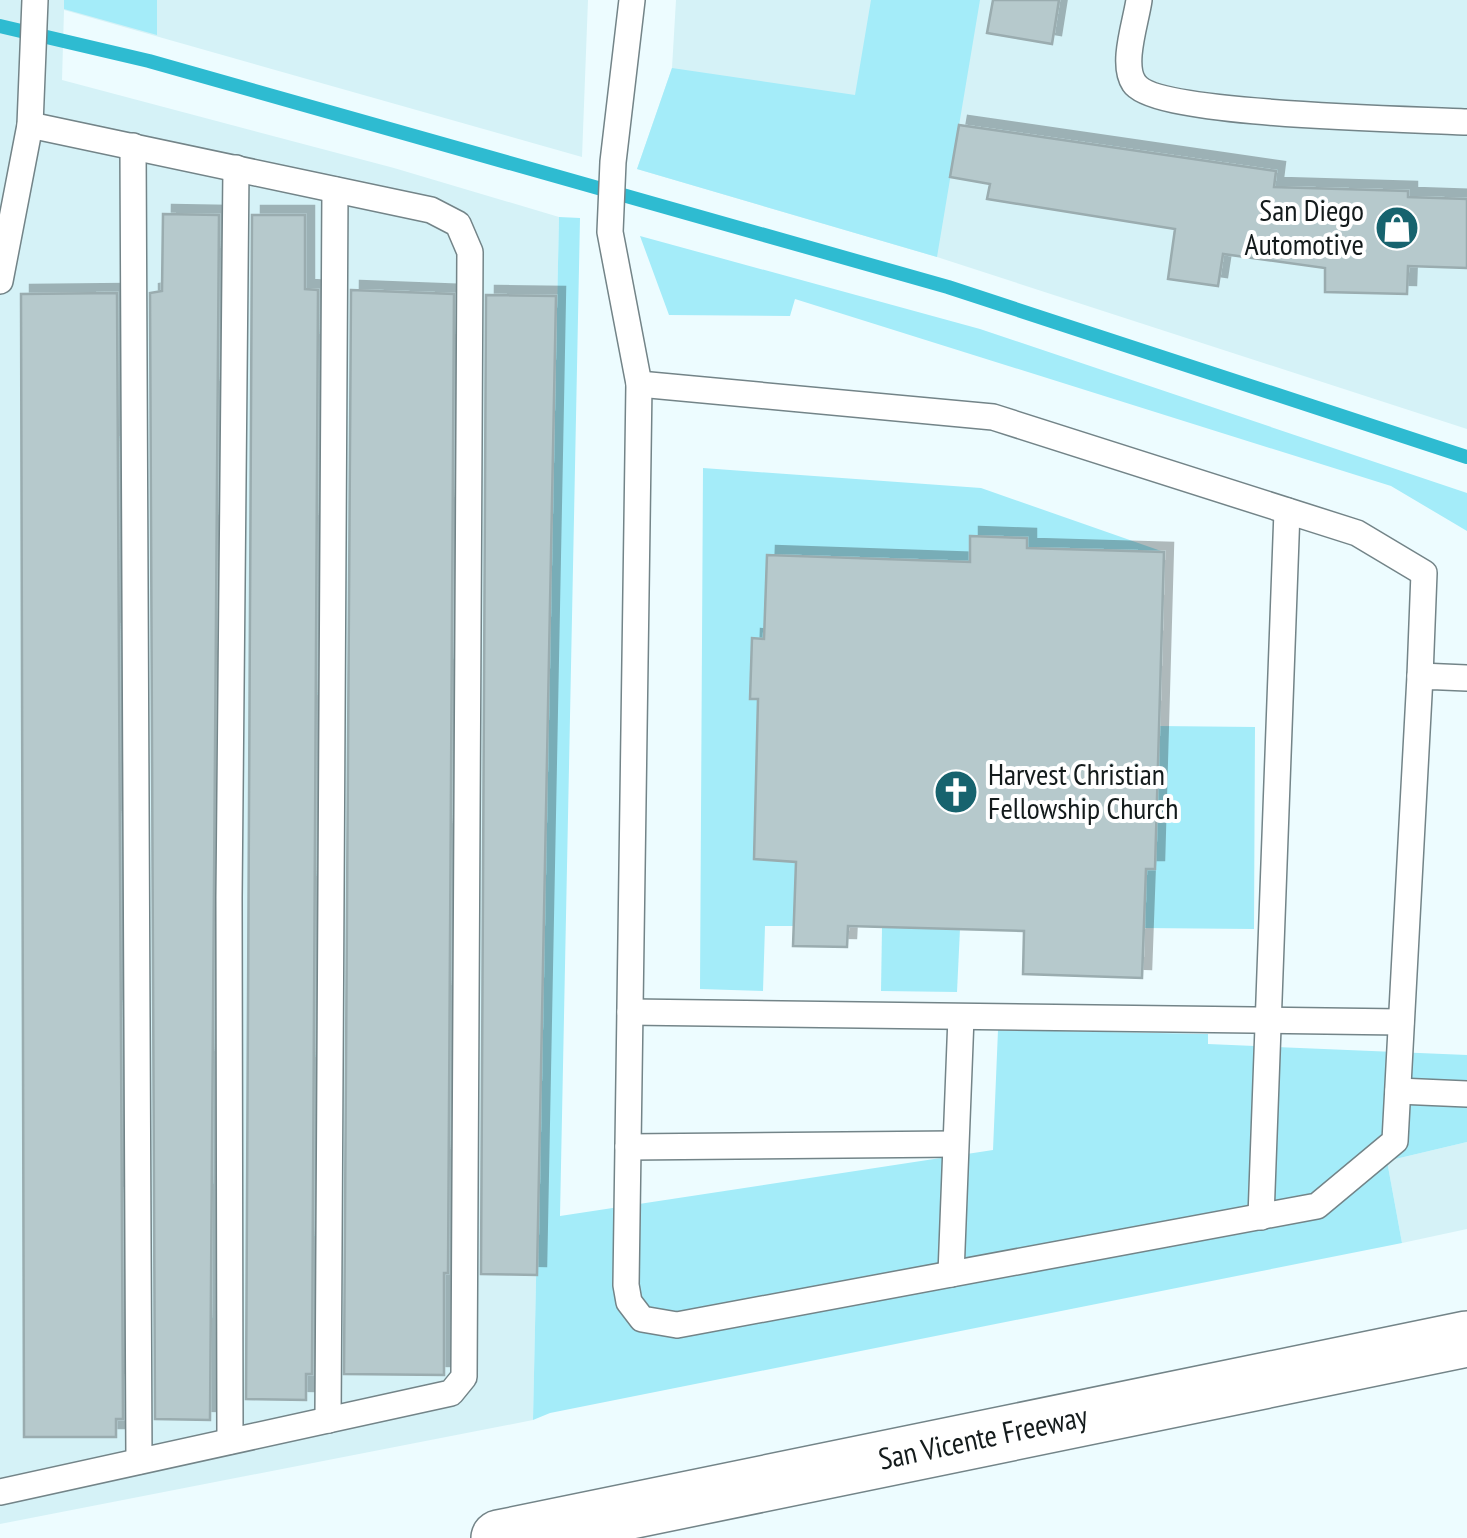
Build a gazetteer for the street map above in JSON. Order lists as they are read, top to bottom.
{
  "streets": {
    "highway": ["San Vicente Freeway"]
  },
  "places": {
    "shop": ["San Diego Automotive"],
    "church": ["Harvest Christian Fellowship Church"]
  }
}
